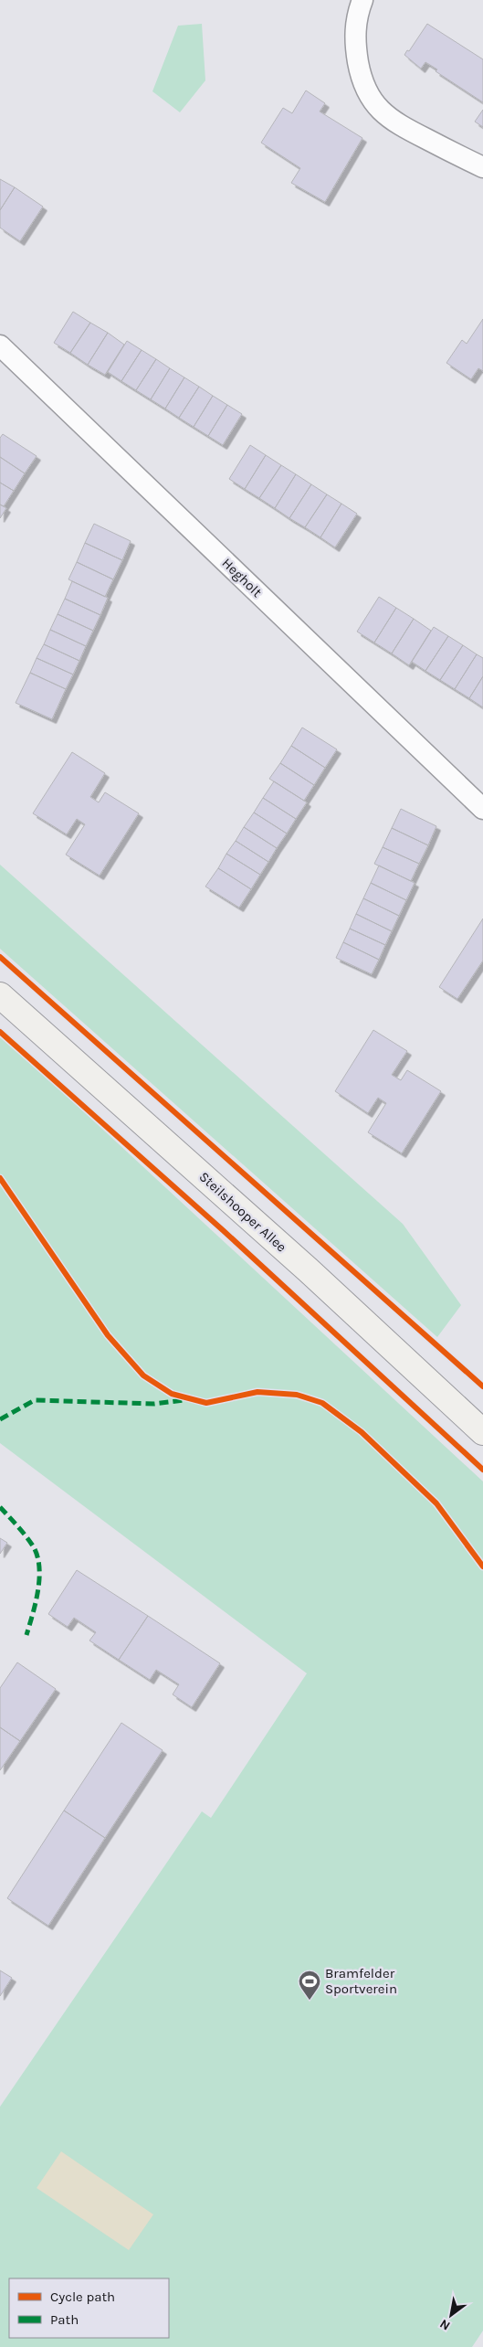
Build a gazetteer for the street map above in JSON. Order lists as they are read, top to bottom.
{
  "streets": {
    "main road": ["Steilshooper Allee"],
    "street": ["Hegholt"]
  },
  "places": {
    "sports": ["Bramfelder Sportverein"]
  },
  "legend": ["Cycle path", "Path"],
  "north": "bottom left"
}
